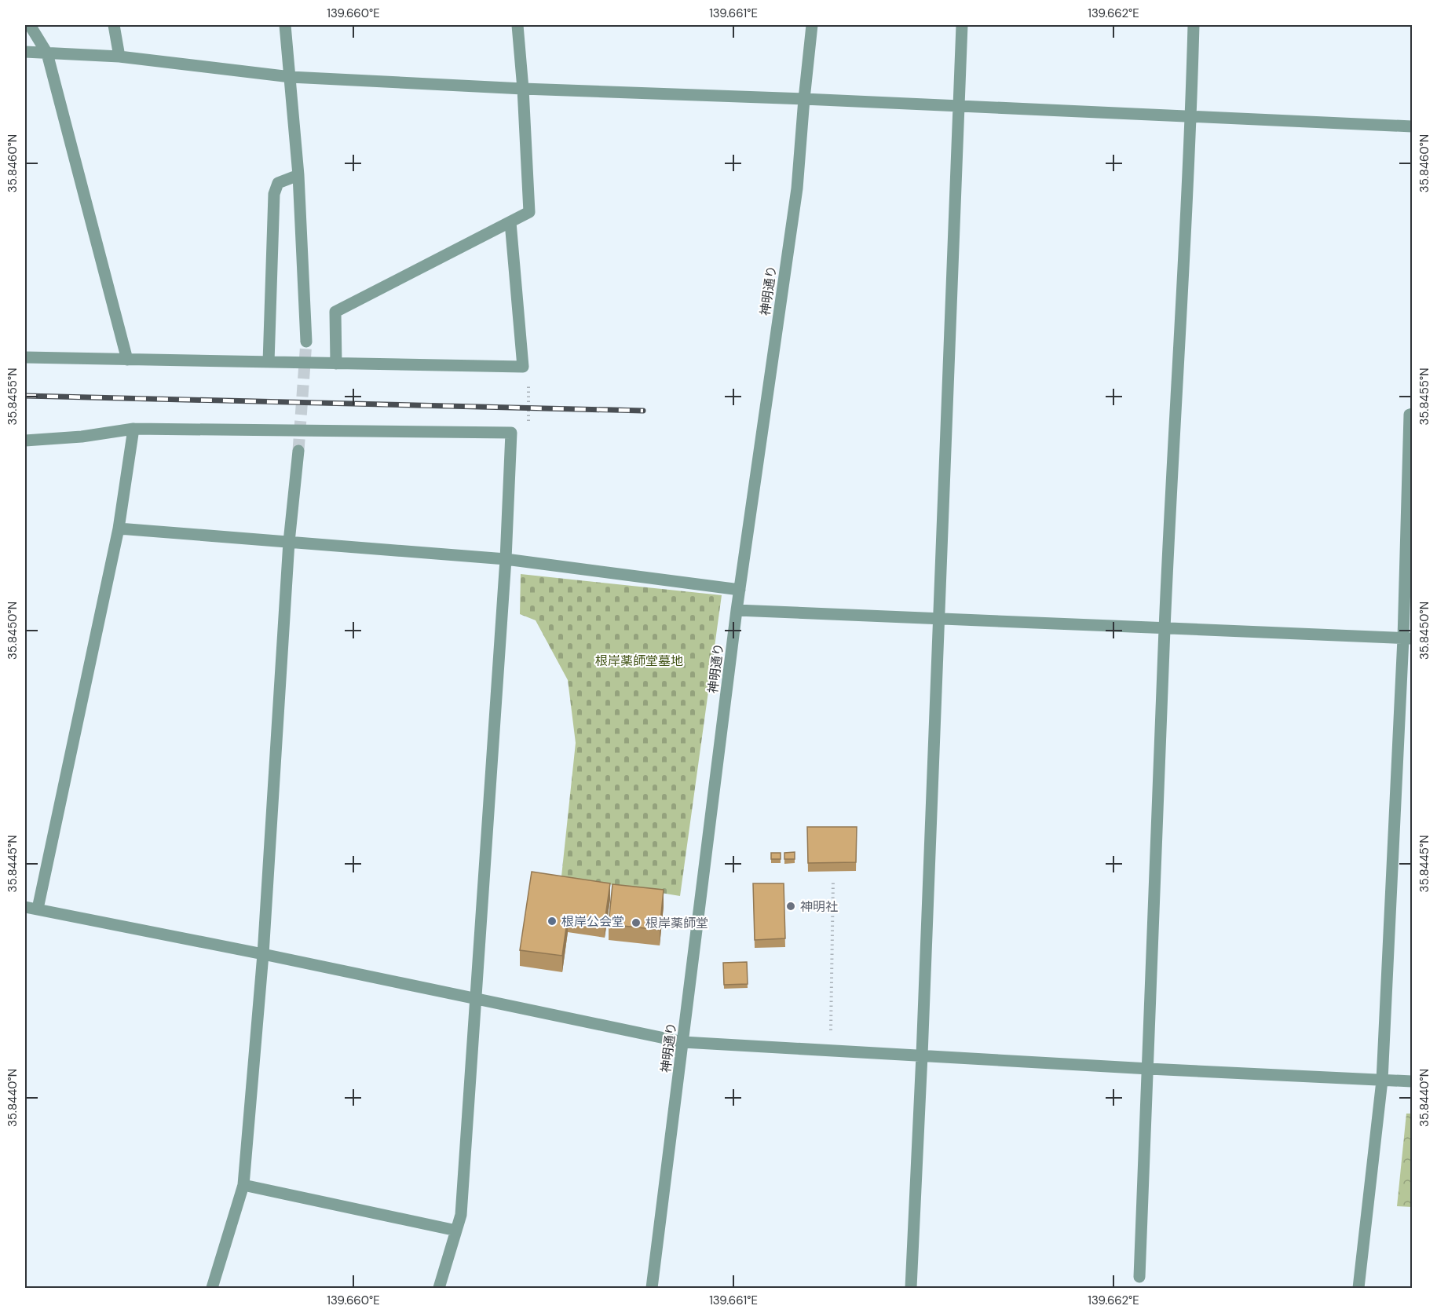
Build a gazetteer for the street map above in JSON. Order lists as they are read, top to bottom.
{
  "streets": {
    "street": ["神明通り"]
  },
  "parks": ["根岸薬師堂墓地"],
  "places": ["神明社", "根岸公会堂", "根岸薬師堂"],
  "coordinates": [
    "139.660°E",
    "139.661°E",
    "139.662°E",
    "35.8460°N",
    "35.8455°N",
    "35.8450°N",
    "35.8445°N",
    "35.8440°N"
  ]
}
